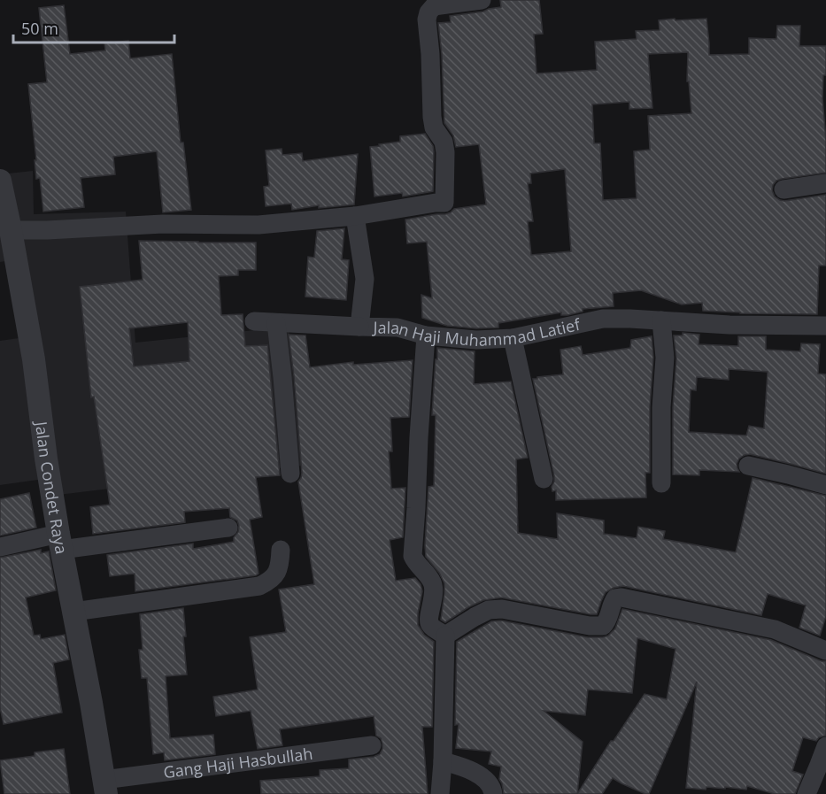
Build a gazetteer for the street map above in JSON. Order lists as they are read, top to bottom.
{
  "streets": {
    "street": ["Jalan Haji Muhammad Latief", "Jalan Condet Raya", "Gang Haji Hasbullah"]
  },
  "crossings": [
    ["Jalan Condet Raya", "Gang Haji Hasbullah"]
  ],
  "scale_bar": "50 m"
}
